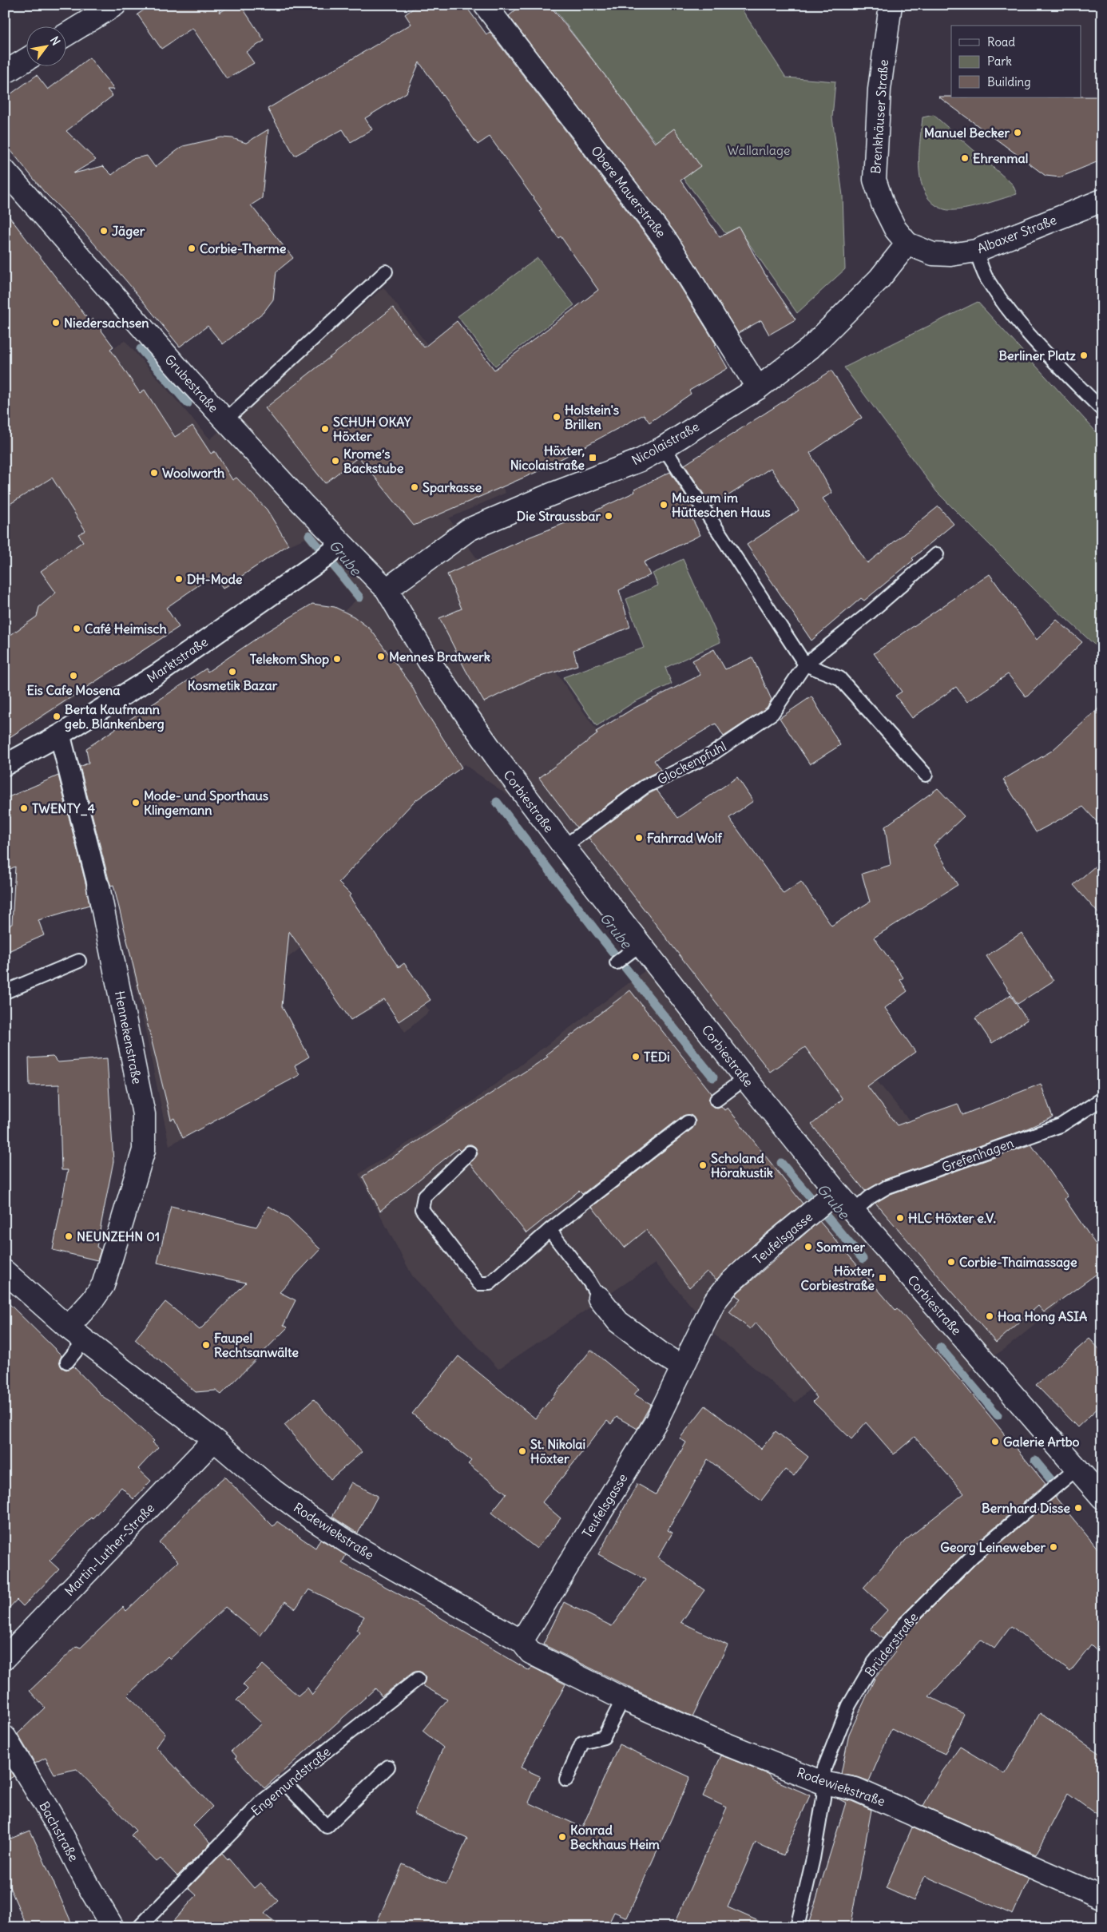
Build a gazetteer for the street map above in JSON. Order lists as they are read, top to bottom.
{
  "streets": {
    "street": [
      "Brenkhäuser Straße",
      "Obere Mauerstraße",
      "Albaxer Straße",
      "Grubestraße",
      "Nicolaistraße",
      "Marktstraße",
      "Corbiestraße",
      "Hennekenstraße",
      "Teufelsgasse",
      "Rodewiekstraße",
      "Martin-Luther-Straße",
      "Bachstraße"
    ],
    "lane": [
      "Glockenpfuhl",
      "Grefenhagen",
      "Brüderstraße",
      "Engemundstraße"
    ]
  },
  "crossings": [
    ["Brenkhäuser Straße", "Albaxer Straße"],
    ["Brenkhäuser Straße", "Nicolaistraße"],
    ["Obere Mauerstraße", "Nicolaistraße"],
    ["Albaxer Straße", "Nicolaistraße"],
    ["Grubestraße", "Nicolaistraße"],
    ["Grubestraße", "Marktstraße"],
    ["Grubestraße", "Corbiestraße"],
    ["Nicolaistraße", "Corbiestraße"],
    ["Marktstraße", "Hennekenstraße"],
    ["Glockenpfuhl", "Corbiestraße"],
    ["Corbiestraße", "Grefenhagen"],
    ["Corbiestraße", "Teufelsgasse"],
    ["Corbiestraße", "Brüderstraße"],
    ["Hennekenstraße", "Rodewiekstraße"],
    ["Teufelsgasse", "Rodewiekstraße"],
    ["Rodewiekstraße", "Martin-Luther-Straße"],
    ["Rodewiekstraße", "Brüderstraße"]
  ],
  "water": ["Grube"],
  "parks": ["Wallanlage"],
  "places": {
    "other": [
      "Manuel Becker",
      "Ehrenmal",
      "Jäger",
      "Corbie-Therme",
      "Niedersachsen",
      "Berliner Platz",
      "Holstein's Brillen",
      "SCHUH OKAY Höxter",
      "Krome’s Backstube",
      "Woolworth",
      "Sparkasse",
      "Museum im Hütteschen Haus",
      "Die Straussbar",
      "DH-Mode",
      "Café Heimisch",
      "Mennes Bratwerk",
      "Telekom Shop",
      "Kosmetik Bazar",
      "Eis Cafe Mosena",
      "Berta Kaufmann geb. Blankenberg",
      "Mode- und Sporthaus Klingemann",
      "TWENTY_4",
      "Fahrrad Wolf",
      "TEDi",
      "Scholand Hörakustik",
      "HLC Höxter e.V.",
      "NEUNZEHN 01",
      "Sommer",
      "Corbie-Thaimassage",
      "Hoa Hong ASIA",
      "Faupel Rechtsanwälte",
      "Galerie Artbo",
      "St. Nikolai Höxter",
      "Bernhard Disse",
      "Georg Leineweber",
      "Konrad Beckhaus Heim"
    ],
    "transit": ["Höxter, Nicolaistraße", "Höxter, Corbiestraße"]
  },
  "legend": ["Road", "Park", "Building"],
  "north": "top right"
}
